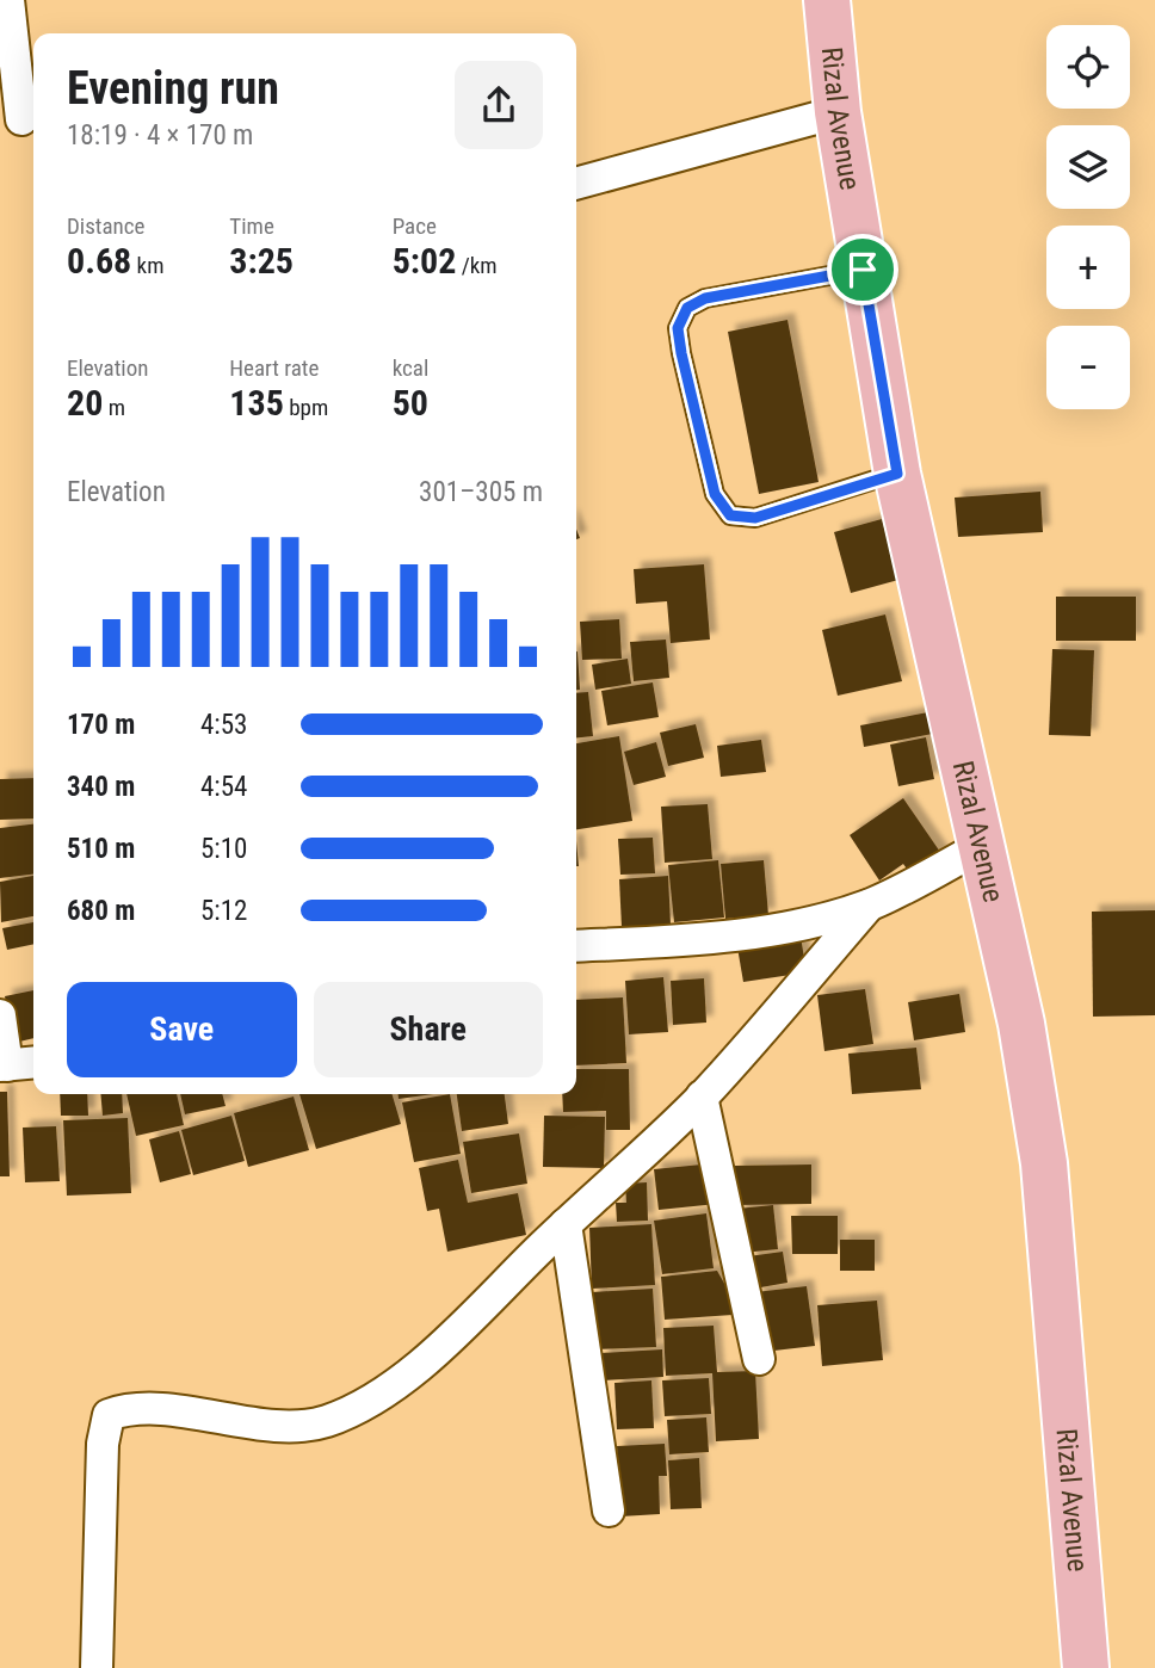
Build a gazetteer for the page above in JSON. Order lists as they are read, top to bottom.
{
  "streets": {
    "main road": ["Rizal Avenue"]
  },
  "page": {
    "map_buttons": ["+", "−"],
    "heading": ["Evening run", "18:19 · 4 × 170 m"],
    "stats": [
      ["Distance", "0.68 km"],
      ["Time", "3:25"],
      ["Pace", "5:02 /km"],
      ["Elevation", "20 m"],
      ["Heart rate", "135 bpm"],
      ["kcal", "50"]
    ],
    "chart": ["Elevation", "301–305 m"],
    "list": [
      {
        "name": "170 m",
        "note": "4:53"
      },
      {
        "name": "340 m",
        "note": "4:54"
      },
      {
        "name": "510 m",
        "note": "5:10"
      },
      {
        "name": "680 m",
        "note": "5:12"
      }
    ],
    "buttons": ["Save", "Share"]
  }
}
